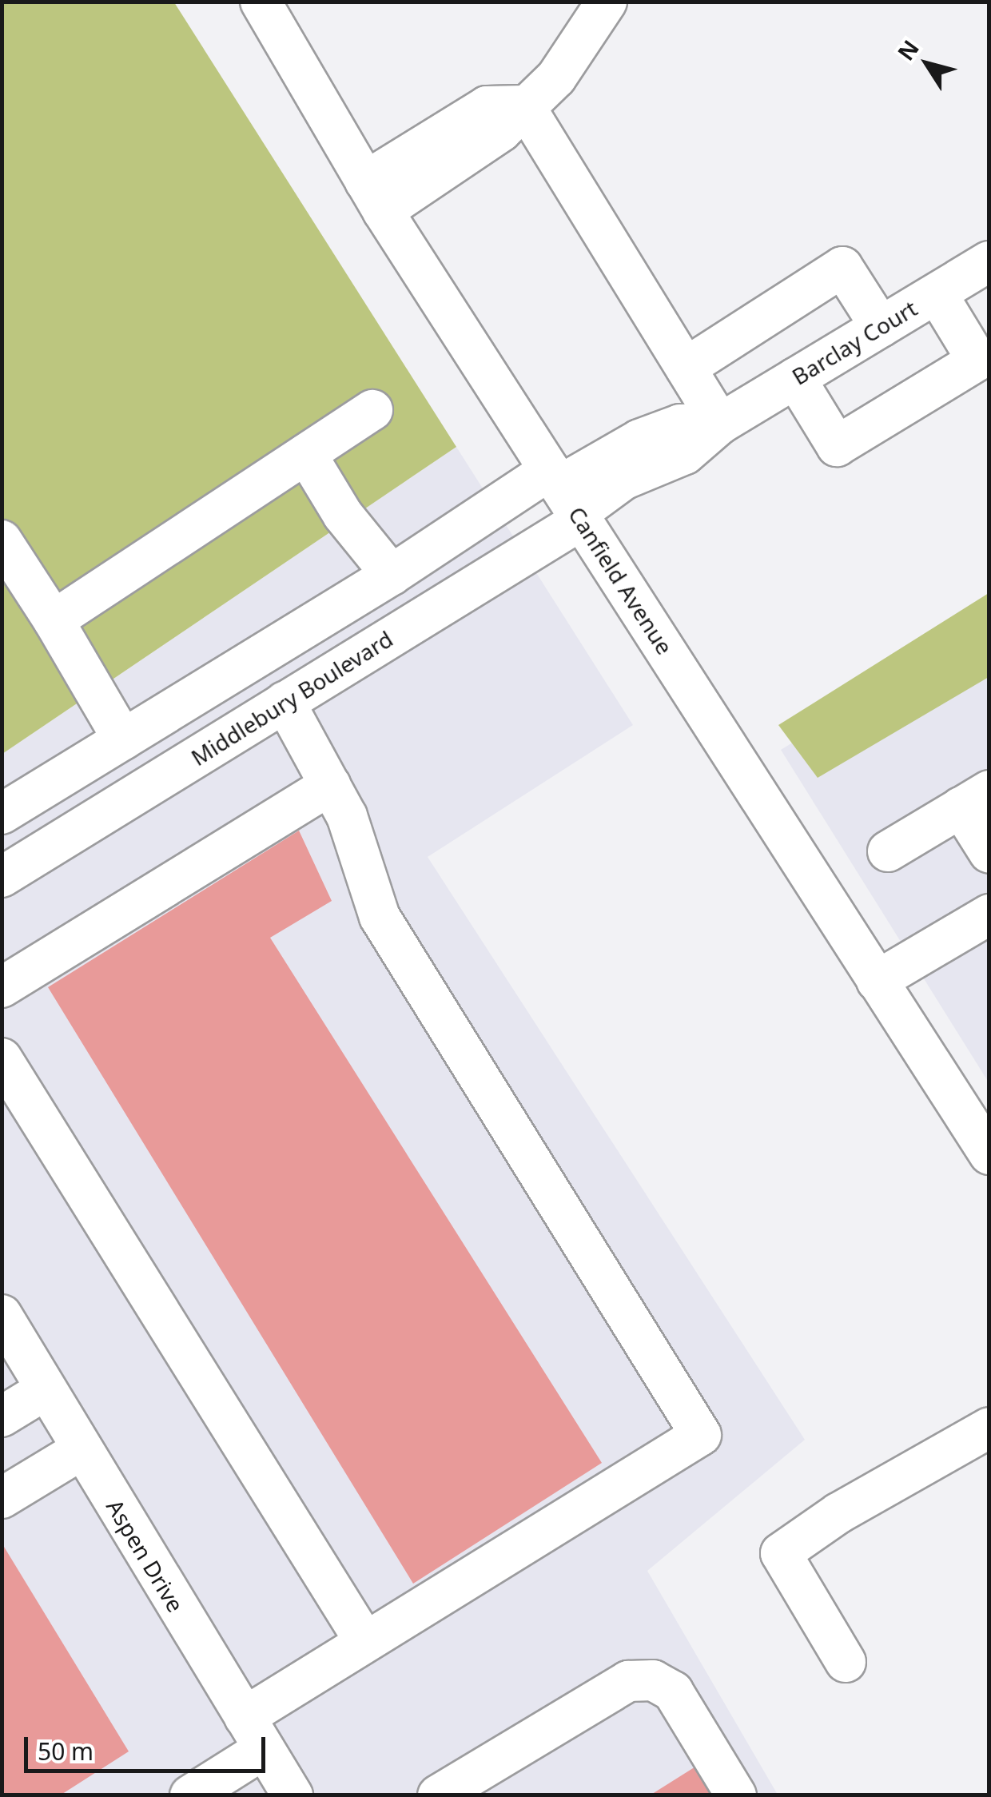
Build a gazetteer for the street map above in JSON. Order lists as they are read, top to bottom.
{
  "streets": {
    "street": [
      "Barclay Court",
      "Canfield Avenue",
      "Middlebury Boulevard",
      "Aspen Drive"
    ]
  },
  "crossings": [
    ["Barclay Court", "Canfield Avenue"],
    ["Barclay Court", "Middlebury Boulevard"],
    ["Canfield Avenue", "Middlebury Boulevard"]
  ],
  "scale_bar": "50 m",
  "north": "top left"
}
